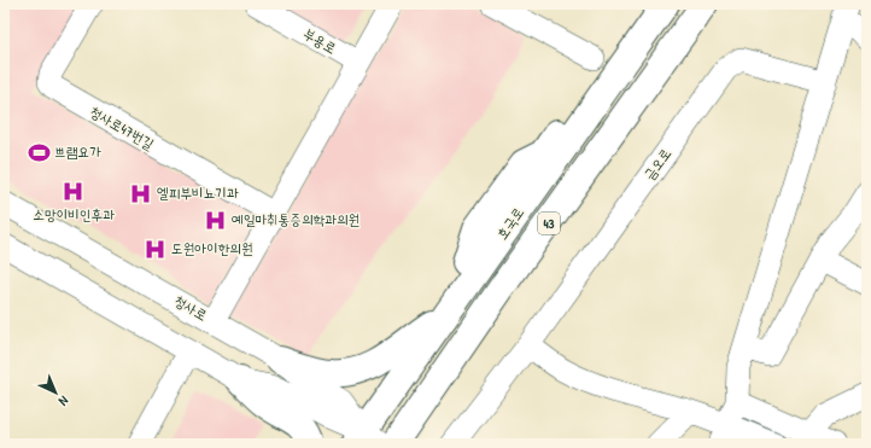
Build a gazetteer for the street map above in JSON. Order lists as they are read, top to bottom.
{
  "streets": {
    "main road": ["호국로", "43"],
    "street": [
      "부용로",
      "청사로47번길",
      "금오로",
      "청사로"
    ]
  },
  "crossings": [
    ["호국로", "청사로"]
  ],
  "places": {
    "sports": ["쁘램요가"],
    "hospital": [
      "소망이비인후과",
      "엘피부비뇨기과",
      "예일마취통증의학과의원",
      "도원아이한의원"
    ]
  },
  "north": "bottom right"
}
